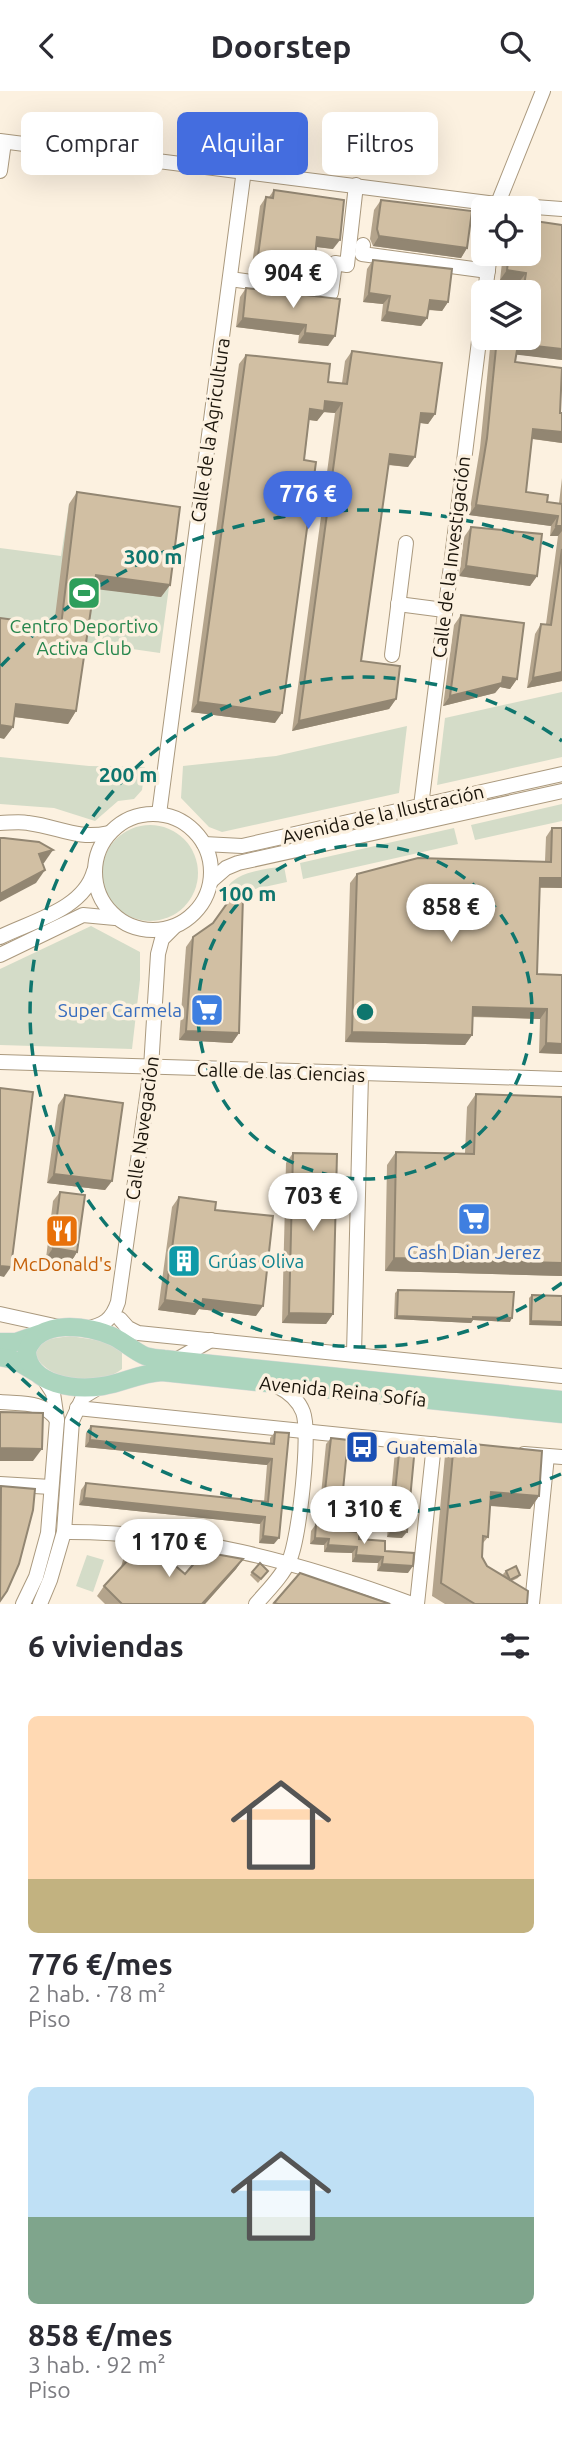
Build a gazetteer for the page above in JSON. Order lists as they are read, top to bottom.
{
  "streets": {
    "main road": ["Avenida Reina Sofía"],
    "street": [
      "Calle de la Agricultura",
      "Calle de la Investigación",
      "Avenida de la Ilustración",
      "Calle de las Ciencias",
      "Calle Navegación"
    ]
  },
  "crossings": [
    ["Calle de la Agricultura", "Avenida de la Ilustración"],
    ["Calle de la Agricultura", "Calle Navegación"],
    ["Calle de la Investigación", "Avenida de la Ilustración"],
    ["Avenida de la Ilustración", "Calle Navegación"],
    ["Calle de las Ciencias", "Calle Navegación"]
  ],
  "places": {
    "sports": ["Centro Deportivo Activa Club"],
    "supermarket": ["Super Carmela", "Cash Dian Jerez"],
    "restaurant": ["McDonald's"],
    "building": ["Grúas Oliva"],
    "bus stop": ["Guatemala"]
  },
  "page": {
    "header": "Doorstep",
    "chip": ["Comprar", "Alquilar", "Filtros"],
    "price": [
      "904 €",
      "776 €",
      "858 €",
      "703 €",
      "1 310 €",
      "1 170 €"
    ],
    "heading": "6 viviendas",
    "list": [
      {
        "name": "776 €/mes",
        "note": "2 hab. · 78 m² · Piso"
      },
      {
        "name": "858 €/mes",
        "note": "3 hab. · 92 m² · Piso"
      }
    ]
  },
  "rings": ["300 m", "200 m", "100 m"]
}
